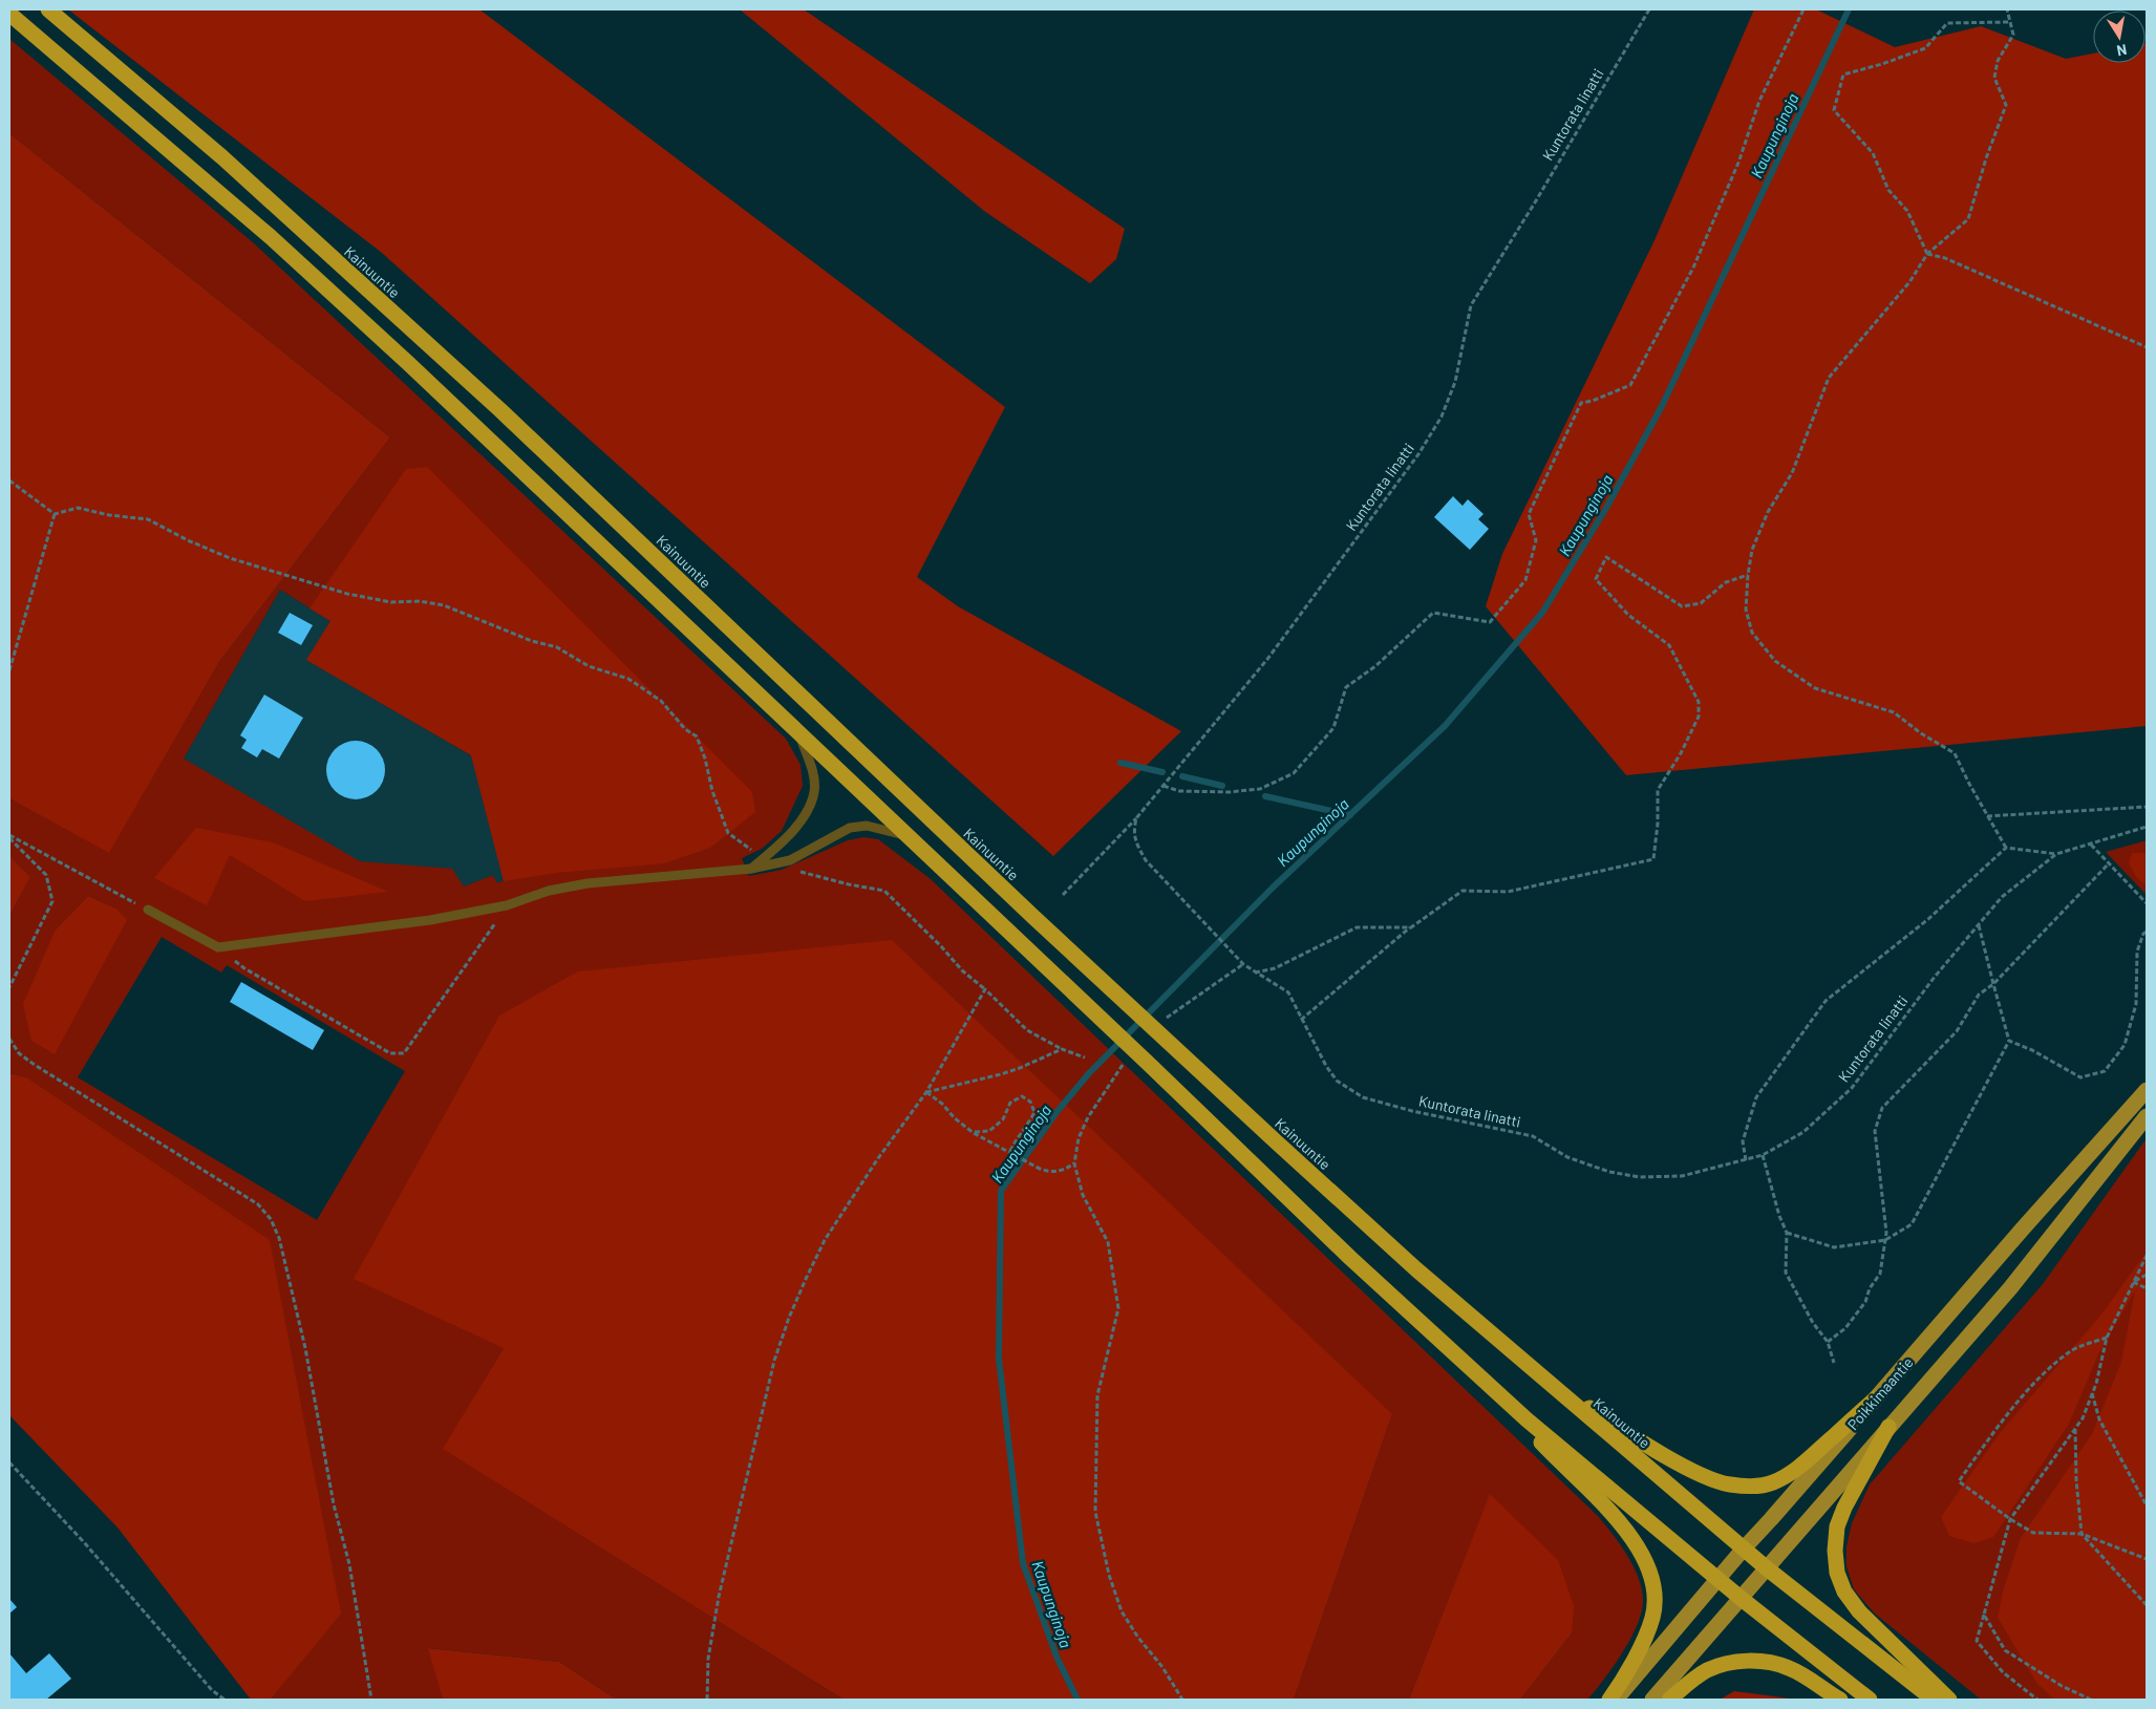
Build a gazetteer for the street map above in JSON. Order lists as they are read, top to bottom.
{
  "streets": {
    "highway": ["Kainuuntie"],
    "main road": ["Poikkimaantie"],
    "path": ["Kuntorata Iinatti"]
  },
  "crossings": [
    ["Kainuuntie", "Poikkimaantie"]
  ],
  "water": ["Kaupunginoja"],
  "north": "bottom"
}
